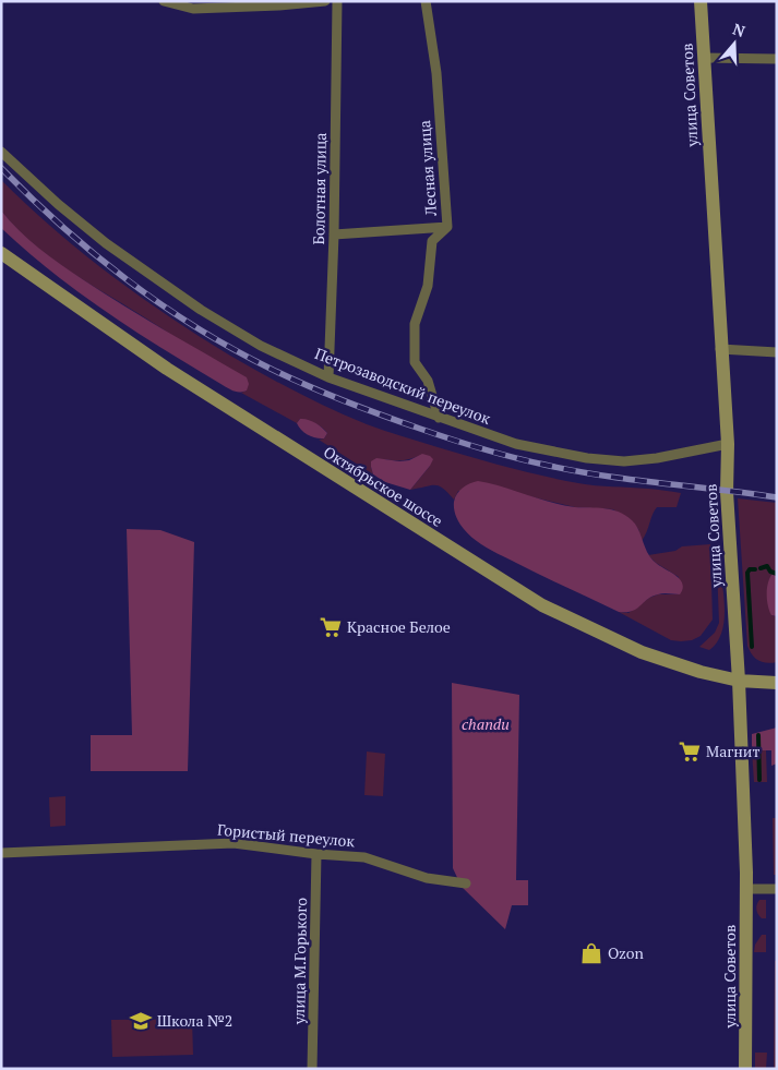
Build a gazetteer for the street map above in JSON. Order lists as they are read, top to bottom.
{
  "streets": {
    "main road": ["улица Советов", "Октябрьское шоссе"],
    "street": [
      "Лесная улица",
      "Болотная улица",
      "Петрозаводский переулок",
      "Гористый переулок",
      "улица М.Горького"
    ]
  },
  "crossings": [
    ["улица Советов", "Петрозаводский переулок"],
    ["улица Советов", "Октябрьское шоссе"],
    ["Лесная улица", "Петрозаводский переулок"],
    ["Болотная улица", "Петрозаводский переулок"],
    ["Гористый переулок", "улица М.Горького"]
  ],
  "parks": ["chandu"],
  "places": {
    "supermarket": ["Красное Белое", "Магнит"],
    "shop": ["Ozon"],
    "school or university": ["Школа №2"]
  },
  "north": "top"
}
